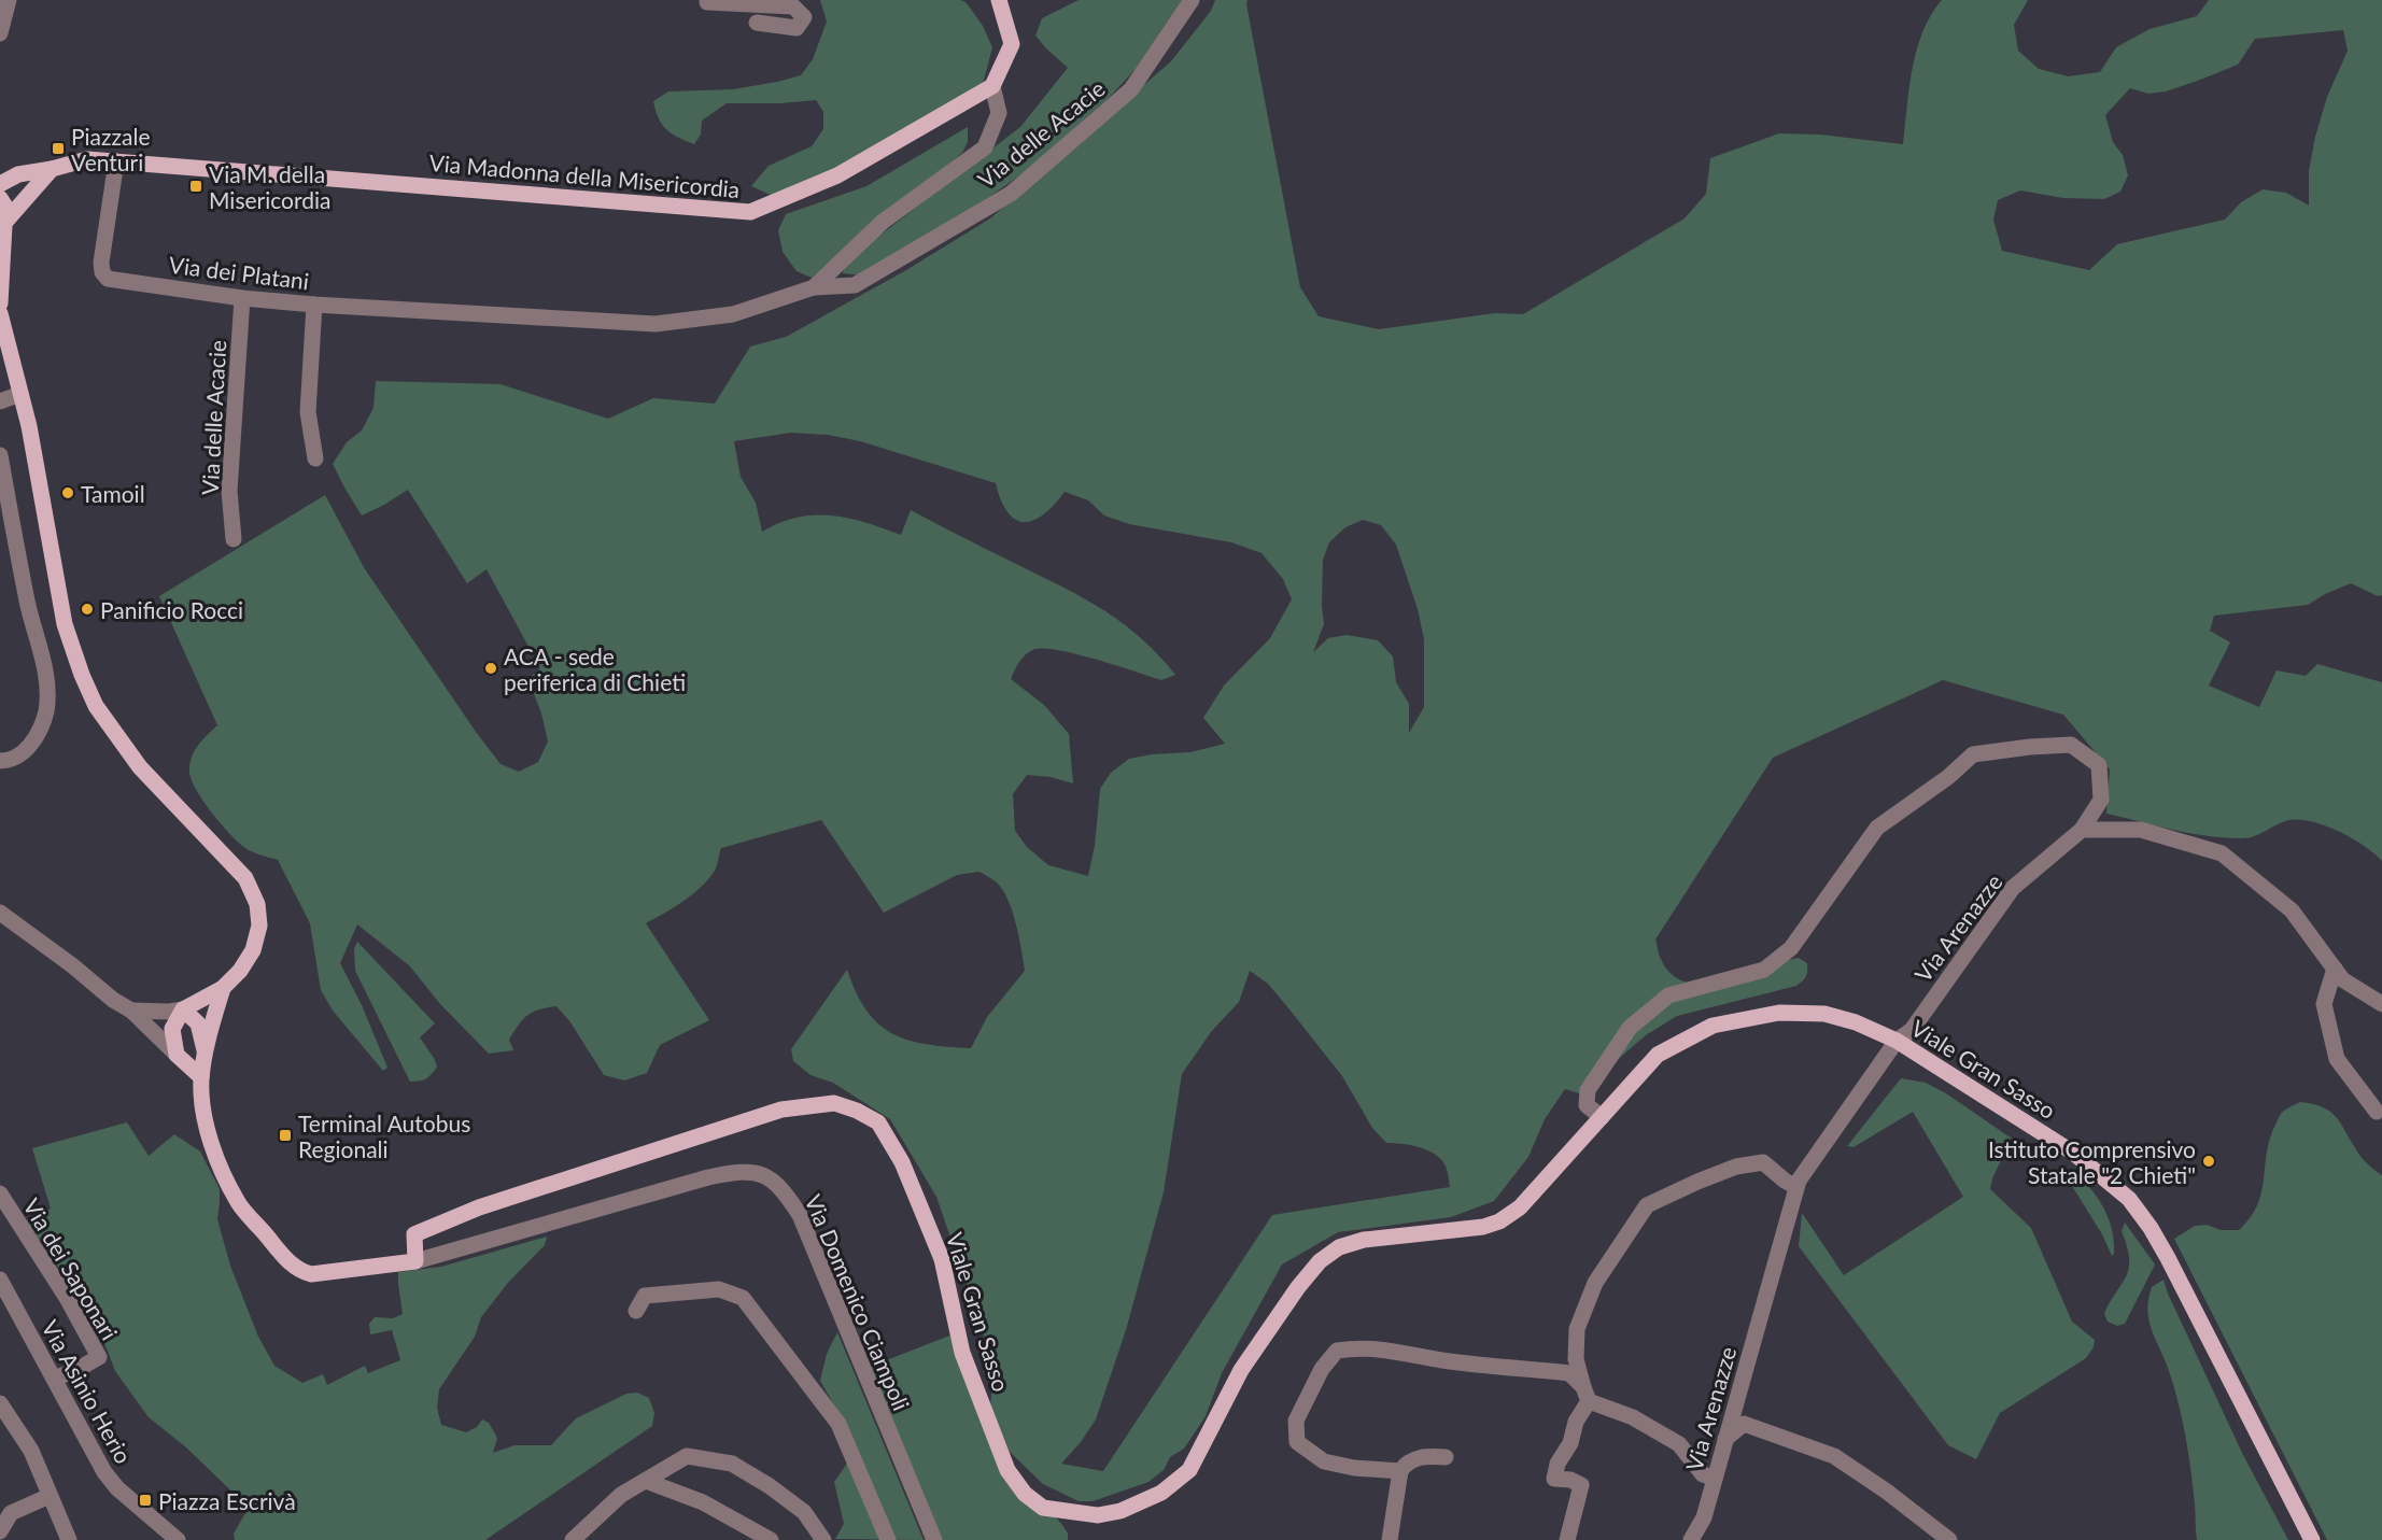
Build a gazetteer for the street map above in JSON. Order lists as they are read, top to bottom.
{
  "streets": {
    "main road": ["Via Madonna della Misericordia", "Viale Gran Sasso"],
    "street": [
      "Via delle Acacie",
      "Via dei Platani",
      "Via Arenazze",
      "Via dei Saponari",
      "Via Domenico Ciampoli",
      "Via Asinio Herio"
    ]
  },
  "crossings": [
    ["Via delle Acacie", "Via Madonna della Misericordia"],
    ["Via delle Acacie", "Via dei Platani"],
    ["Via Madonna della Misericordia", "Via dei Platani"],
    ["Via Arenazze", "Viale Gran Sasso"],
    ["Viale Gran Sasso", "Via Domenico Ciampoli"],
    ["Via dei Saponari", "Via Asinio Herio"]
  ],
  "places": {
    "transit": [
      "Piazzale Venturi",
      "Via M. della Misericordia",
      "Terminal Autobus Regionali",
      "Piazza Escrivà"
    ],
    "other": [
      "Tamoil",
      "Panificio Rocci",
      "ACA - sede periferica di Chieti",
      "Istituto Comprensivo Statale \"2 Chieti\""
    ]
  }
}
